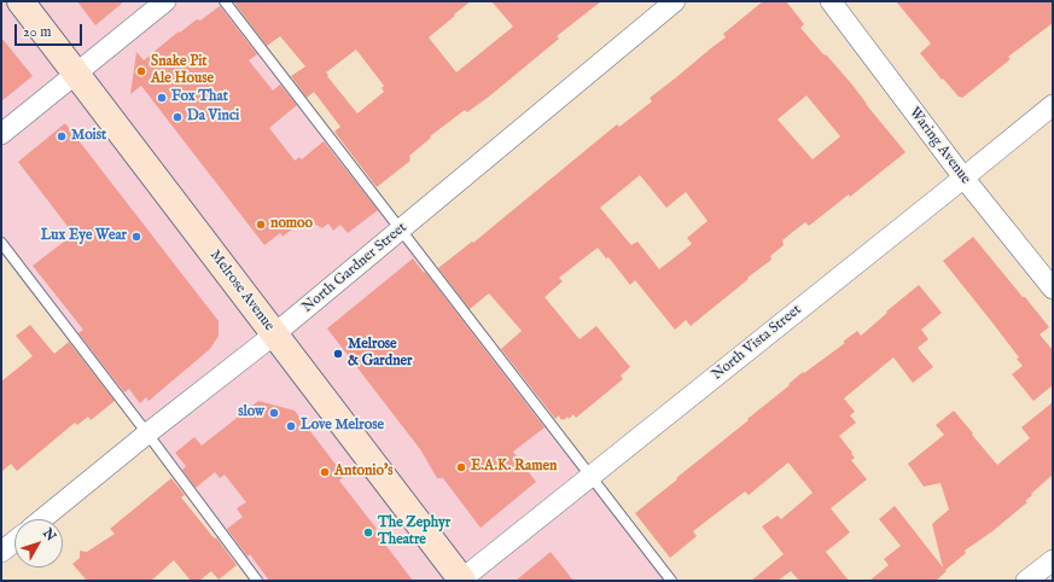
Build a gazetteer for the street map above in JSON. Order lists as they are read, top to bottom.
{
  "streets": {
    "main road": ["Melrose Avenue"],
    "street": ["Waring Avenue", "North Gardner Street", "North Vista Street"]
  },
  "crossings": [
    ["Waring Avenue", "North Vista Street"],
    ["North Gardner Street", "Melrose Avenue"],
    ["Melrose Avenue", "North Vista Street"]
  ],
  "places": [
    "Snake Pit Ale House",
    "Fox That",
    "Da Vinci",
    "Moist",
    "nomoo",
    "Lux Eye Wear",
    "Melrose & Gardner",
    "slow",
    "Love Melrose",
    "E.A.K. Ramen",
    "Antonio's",
    "The Zephyr Theatre"
  ],
  "scale_bar": "20 m",
  "north": "top right"
}
